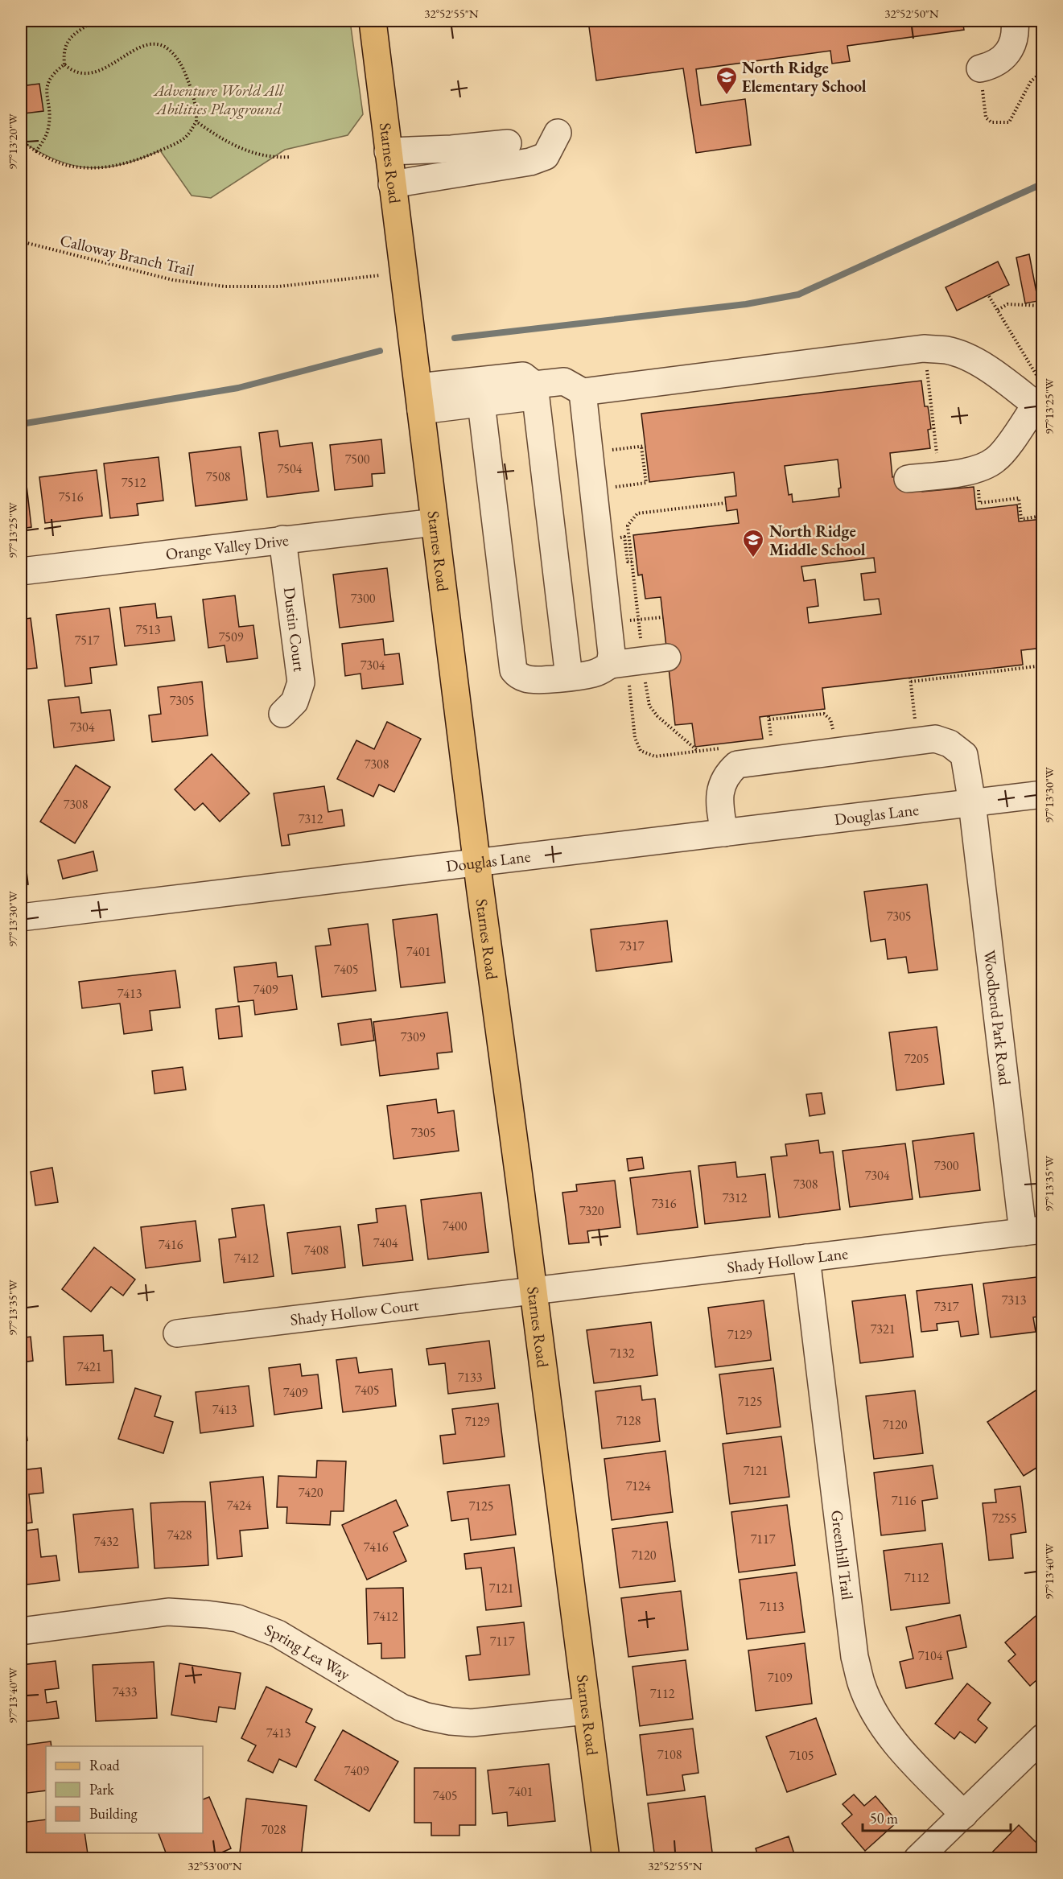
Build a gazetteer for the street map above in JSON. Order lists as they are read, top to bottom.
{
  "streets": {
    "main road": ["Starnes Road"],
    "street": [
      "Orange Valley Drive",
      "Dustin Court",
      "Douglas Lane",
      "Woodbend Park Road",
      "Shady Hollow Lane",
      "Shady Hollow Court",
      "Greenhill Trail",
      "Spring Lea Way"
    ],
    "path": ["Calloway Branch Trail"]
  },
  "crossings": [
    ["Starnes Road", "Calloway Branch Trail"],
    ["Starnes Road", "Orange Valley Drive"],
    ["Starnes Road", "Douglas Lane"],
    ["Starnes Road", "Shady Hollow Lane"],
    ["Starnes Road", "Shady Hollow Court"],
    ["Starnes Road", "Spring Lea Way"],
    ["Orange Valley Drive", "Dustin Court"],
    ["Douglas Lane", "Woodbend Park Road"],
    ["Woodbend Park Road", "Shady Hollow Lane"],
    ["Shady Hollow Lane", "Shady Hollow Court"],
    ["Shady Hollow Lane", "Greenhill Trail"]
  ],
  "parks": ["Adventure World All Abilities Playground"],
  "places": {
    "school or university": ["North Ridge Elementary School", "North Ridge Middle School"]
  },
  "house_numbers": [
    "7500",
    "7504",
    "7508",
    "7512",
    "7516",
    "7300",
    "7513",
    "7509",
    "7517",
    "7304",
    "7305",
    "7304",
    "7308",
    "7308",
    "7312",
    "7305",
    "7317",
    "7401",
    "7405",
    "7409",
    "7413",
    "7309",
    "7205",
    "7305",
    "7300",
    "7304",
    "7308",
    "7312",
    "7316",
    "7320",
    "7400",
    "7404",
    "7416",
    "7408",
    "7412",
    "7313",
    "7317",
    "7321",
    "7129",
    "7132",
    "7421",
    "7133",
    "7405",
    "7409",
    "7125",
    "7413",
    "7128",
    "7129",
    "7120",
    "7121",
    "7124",
    "7420",
    "7116",
    "7424",
    "7125",
    "7255",
    "7428",
    "7117",
    "7432",
    "7416",
    "7120",
    "7112",
    "7121",
    "7113",
    "7412",
    "7117",
    "7104",
    "7109",
    "7433",
    "7112",
    "7413",
    "7108",
    "7105",
    "7409",
    "7401",
    "7405",
    "7028"
  ],
  "legend": ["Road", "Park", "Building"],
  "scale_bar": "50 m",
  "coordinates": [
    "32°52'55\"N",
    "32°52'50\"N",
    "97°13'20\"W",
    "97°13'25\"W",
    "97°13'30\"W",
    "97°13'35\"W",
    "97°13'40\"W",
    "32°53'00\"N"
  ]
}
